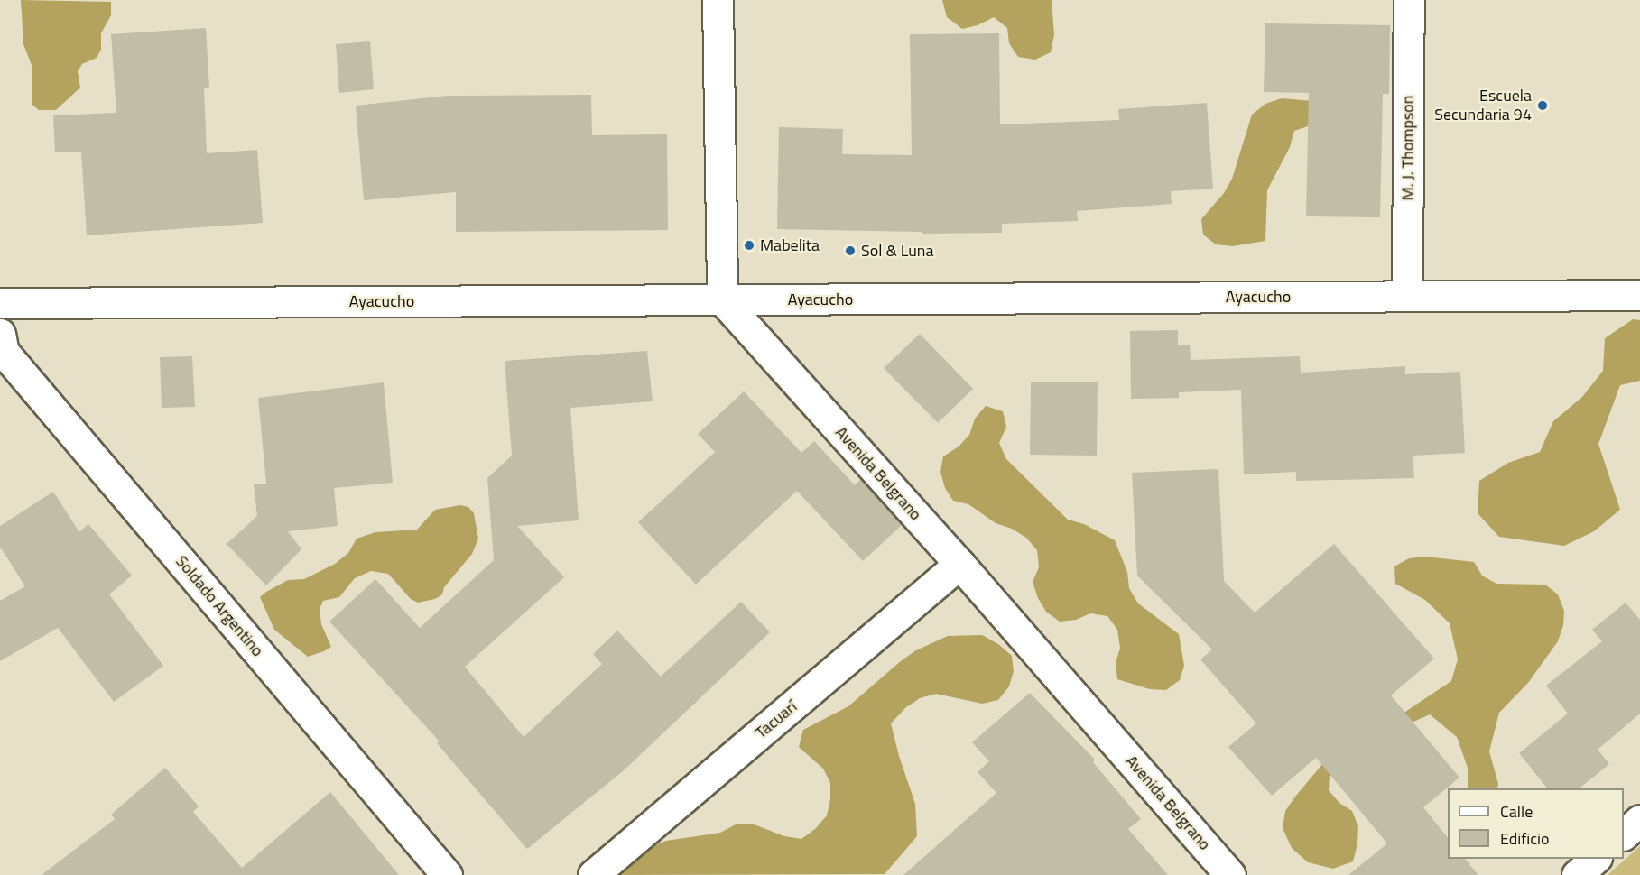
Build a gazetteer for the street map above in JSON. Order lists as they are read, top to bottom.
{
  "streets": {
    "street": [
      "M. J. Thompson",
      "Ayacucho",
      "Avenida Belgrano",
      "Soldado Argentino",
      "Tacuarí"
    ]
  },
  "crossings": [
    ["M. J. Thompson", "Ayacucho"],
    ["Ayacucho", "Avenida Belgrano"],
    ["Avenida Belgrano", "Tacuarí"]
  ],
  "places": ["Escuela Secundaria 94", "Mabelita", "Sol & Luna"],
  "legend": ["Calle", "Edificio"]
}
